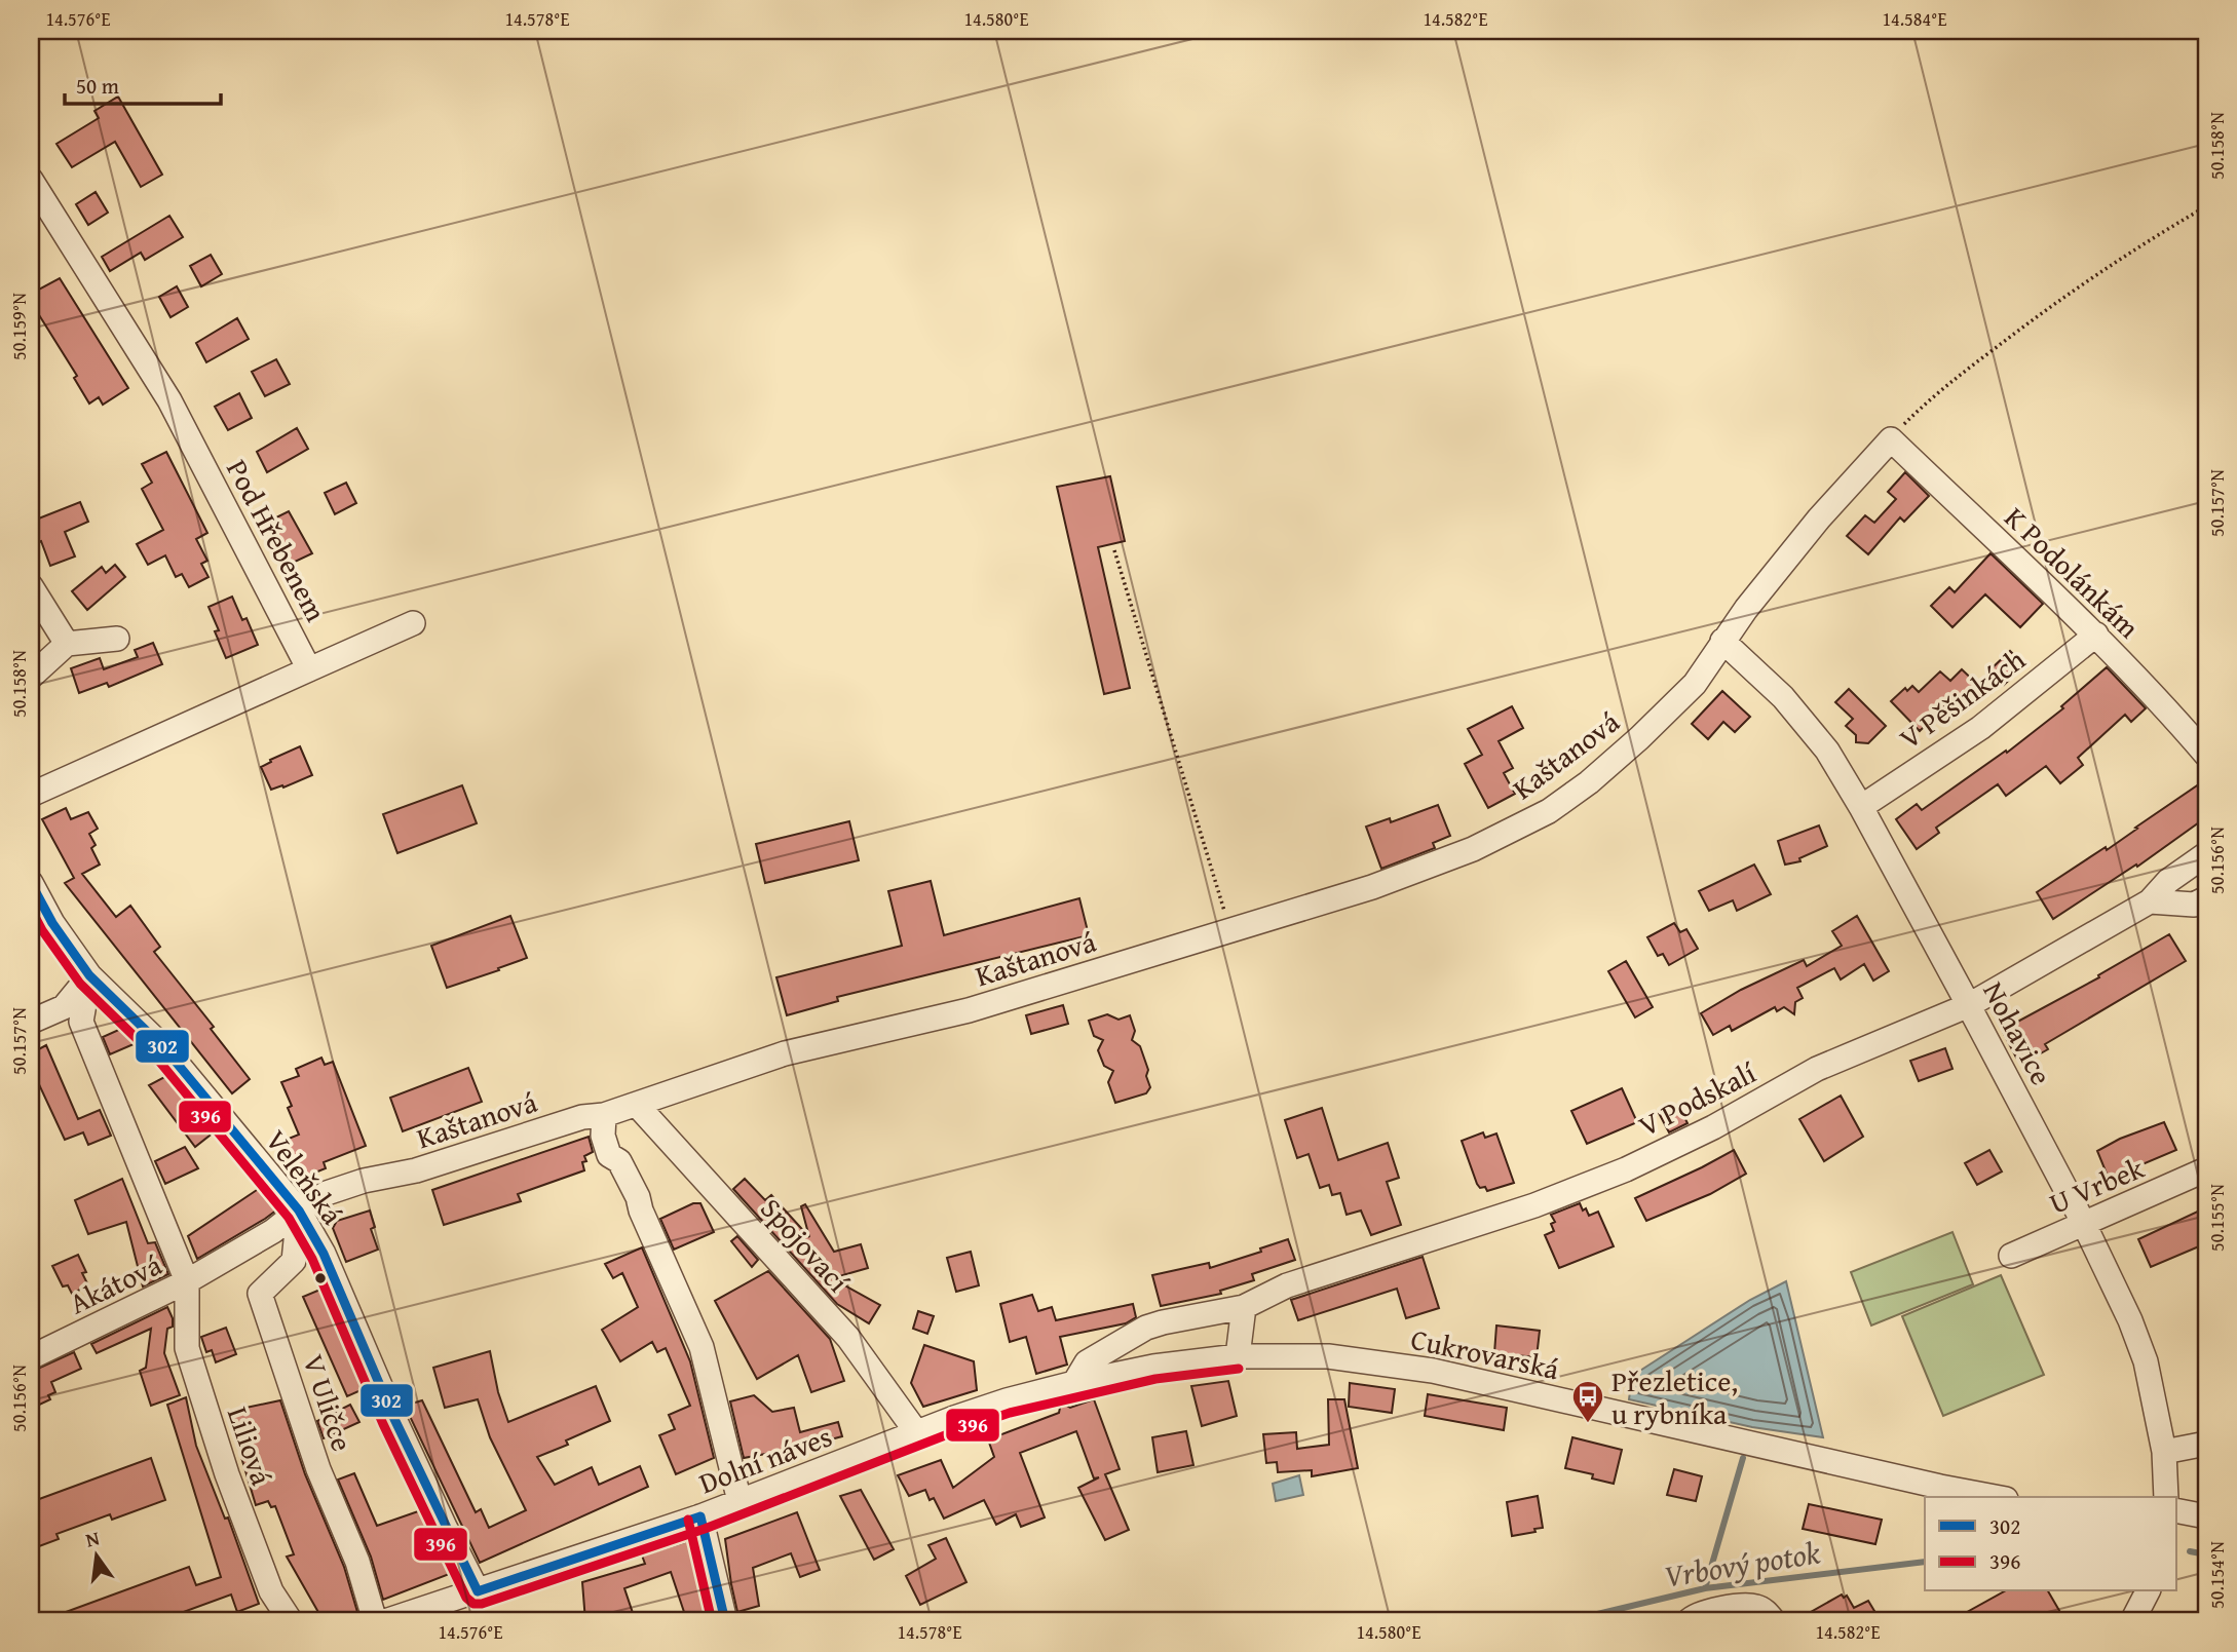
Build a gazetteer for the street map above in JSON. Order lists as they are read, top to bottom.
{
  "streets": {
    "street": [
      "Pod Hřebenem",
      "K Podolánkám",
      "V Pěšinkách",
      "Kaštanová",
      "Nohavice",
      "V Podskalí",
      "Veleňská",
      "U Vrbek",
      "Spojovací",
      "Akátová",
      "Cukrovarská",
      "V Uličce",
      "Liliová",
      "Dolní náves"
    ]
  },
  "crossings": [
    ["K Podolánkám", "V Pěšinkách"],
    ["K Podolánkám", "Kaštanová"],
    ["V Pěšinkách", "Nohavice"],
    ["Kaštanová", "Nohavice"],
    ["Kaštanová", "Veleňská"],
    ["Kaštanová", "Spojovací"],
    ["Kaštanová", "Akátová"],
    ["Kaštanová", "V Uličce"],
    ["Kaštanová", "Liliová"],
    ["Nohavice", "V Podskalí"],
    ["Nohavice", "U Vrbek"],
    ["V Podskalí", "Cukrovarská"],
    ["V Podskalí", "Dolní náves"],
    ["Veleňská", "V Uličce"],
    ["Veleňská", "Dolní náves"],
    ["Spojovací", "Dolní náves"],
    ["Akátová", "Liliová"],
    ["Cukrovarská", "Dolní náves"]
  ],
  "water": ["Vrbový potok"],
  "places": {
    "bus stop": ["Přezletice, u rybníka"]
  },
  "lines": ["transit line 302", "transit line 396"],
  "legend": ["302", "396"],
  "scale_bar": "50 m",
  "north": "top",
  "coordinates": [
    "14.576°E",
    "14.578°E",
    "14.580°E",
    "14.582°E",
    "14.584°E",
    "50.158°N",
    "50.159°N",
    "50.157°N",
    "50.156°N",
    "50.155°N",
    "50.154°N"
  ]
}
